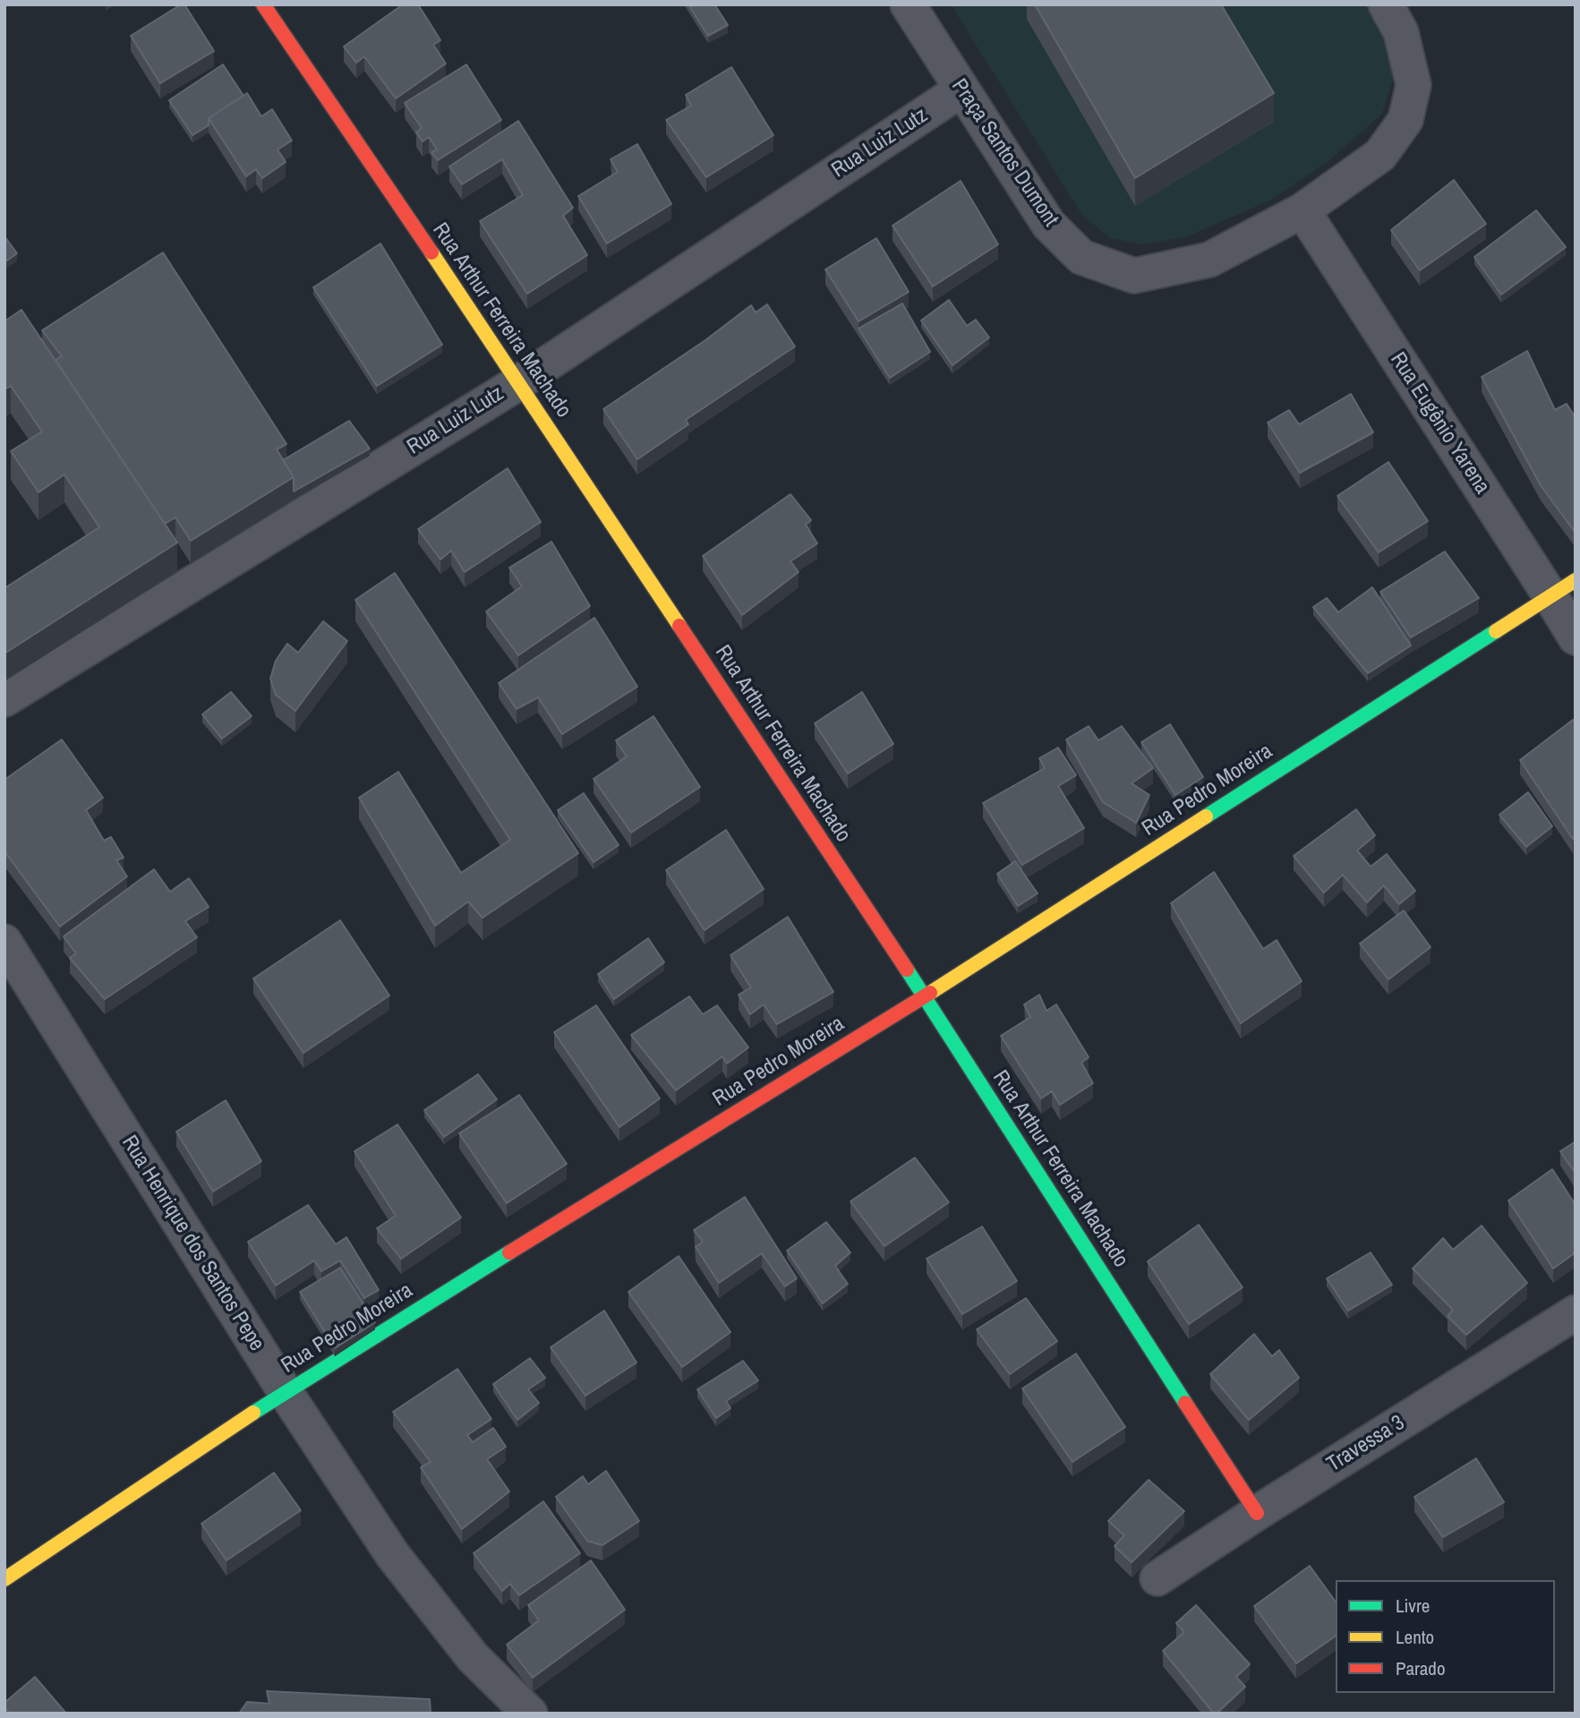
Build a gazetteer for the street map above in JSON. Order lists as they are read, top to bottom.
{
  "streets": {
    "street": [
      "Rua Luiz Lutz",
      "Praça Santos Dumont",
      "Rua Arthur Ferreira Machado",
      "Rua Eugênio Yarena",
      "Rua Pedro Moreira",
      "Rua Henrique dos Santos Pepe",
      "Travessa 3"
    ]
  },
  "crossings": [
    ["Rua Luiz Lutz", "Praça Santos Dumont"],
    ["Rua Luiz Lutz", "Rua Arthur Ferreira Machado"],
    ["Praça Santos Dumont", "Rua Eugênio Yarena"],
    ["Rua Arthur Ferreira Machado", "Rua Pedro Moreira"],
    ["Rua Arthur Ferreira Machado", "Travessa 3"],
    ["Rua Eugênio Yarena", "Rua Pedro Moreira"],
    ["Rua Pedro Moreira", "Rua Henrique dos Santos Pepe"]
  ],
  "legend": ["Livre", "Lento", "Parado"]
}
